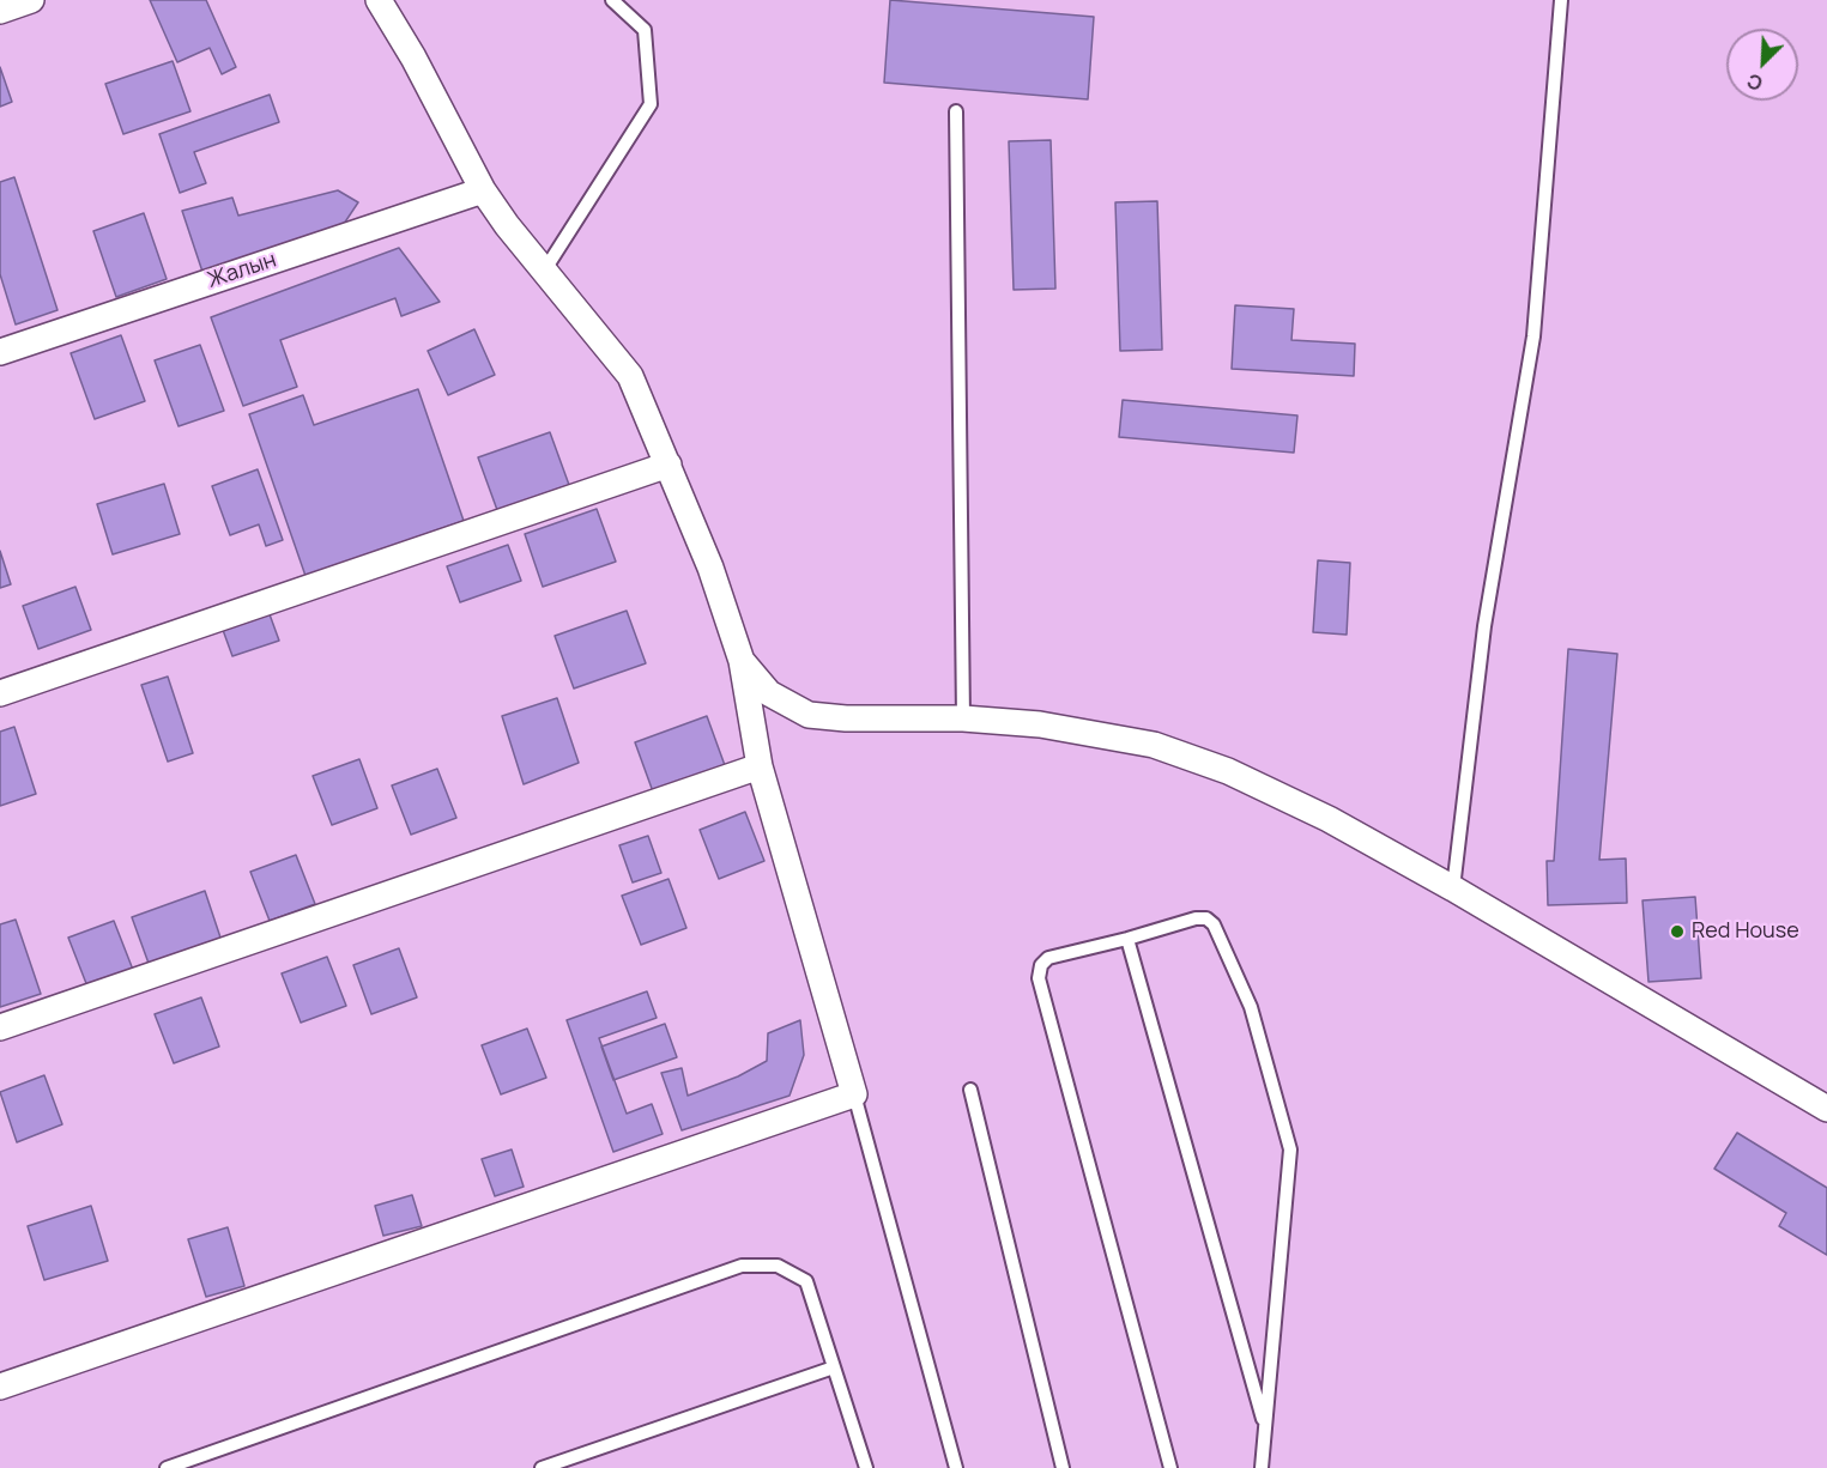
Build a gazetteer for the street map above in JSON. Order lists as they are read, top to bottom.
{
  "streets": {
    "street": ["Жалын"]
  },
  "places": ["Red House"],
  "north": "bottom left"
}
